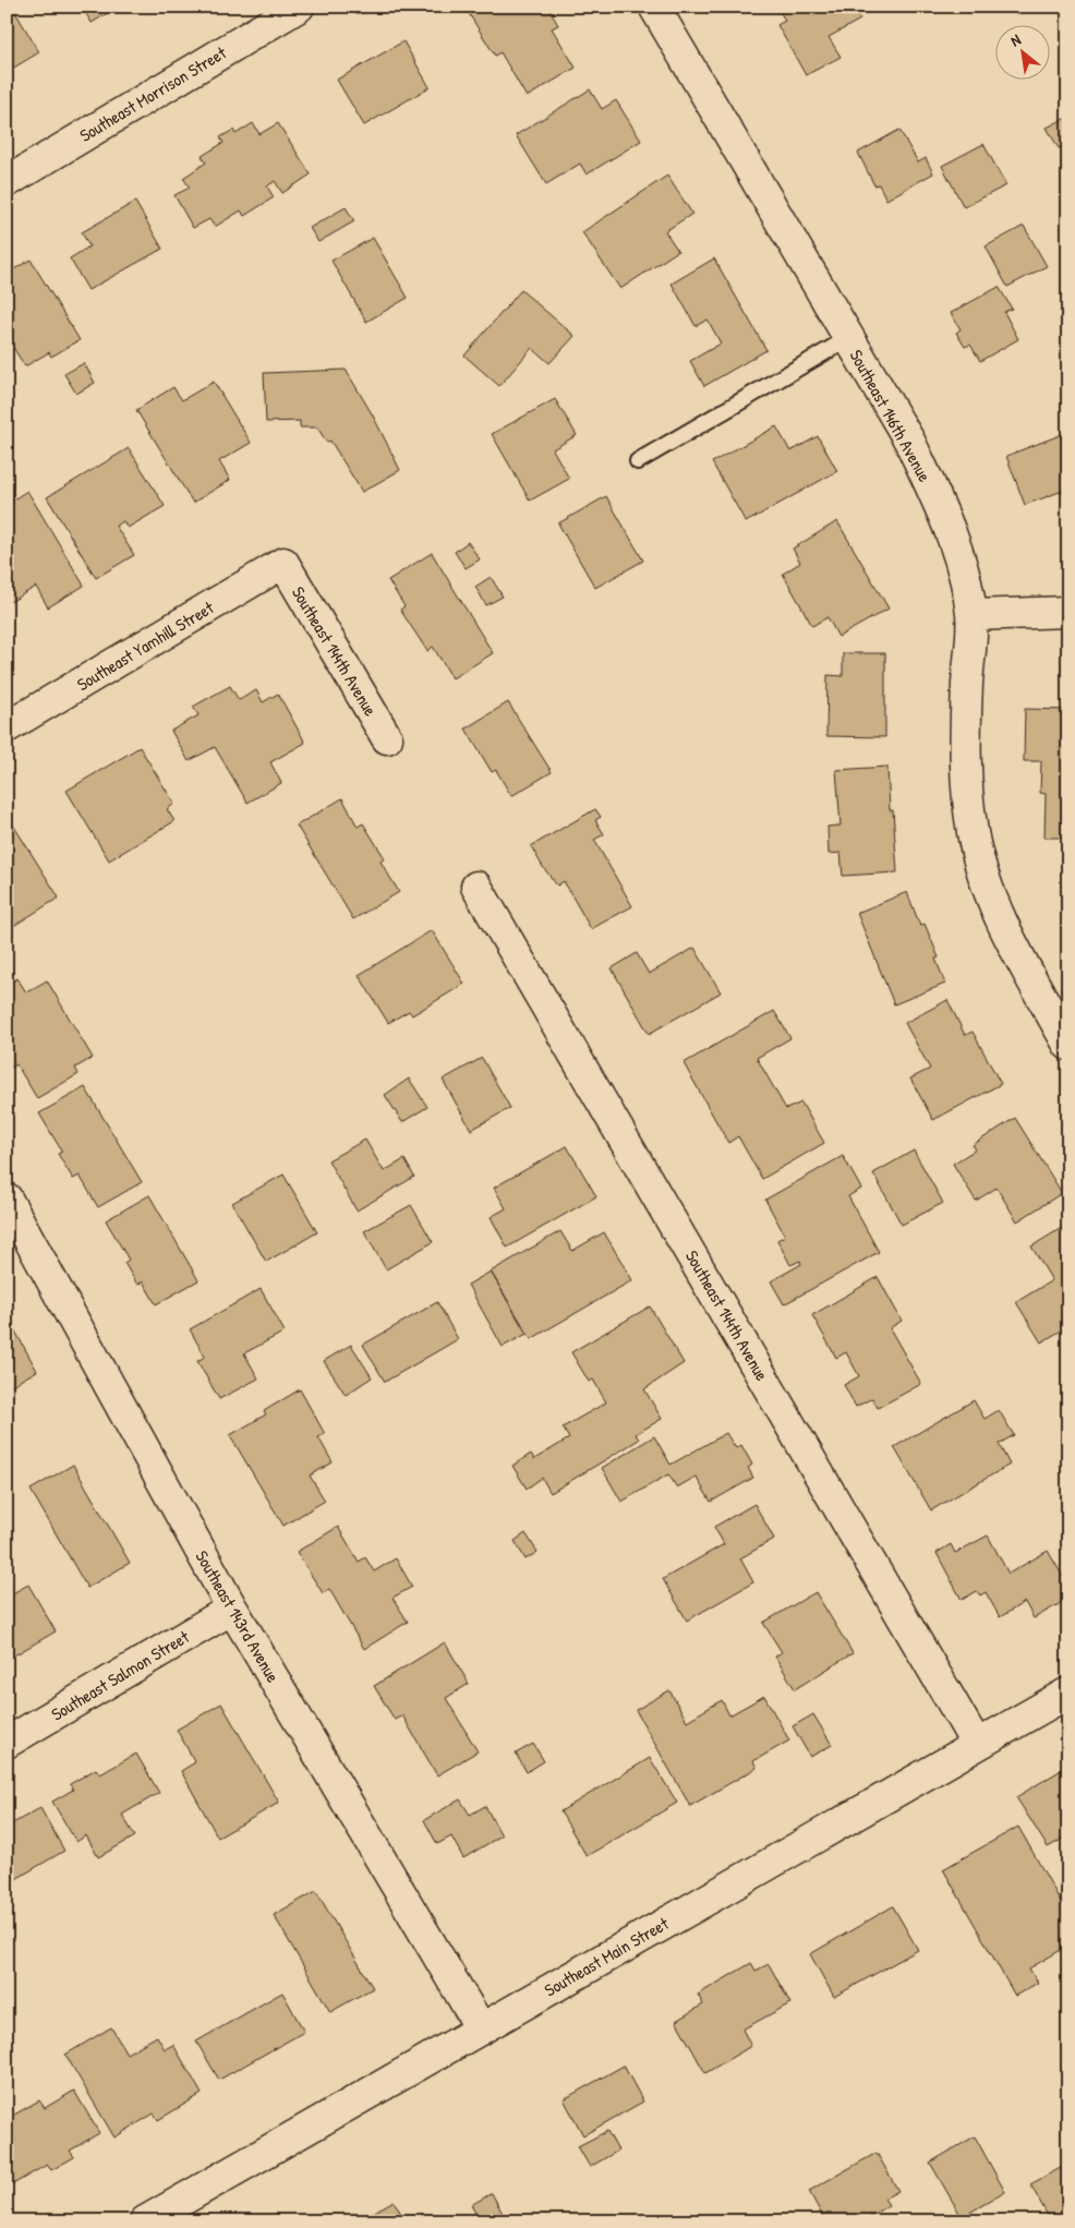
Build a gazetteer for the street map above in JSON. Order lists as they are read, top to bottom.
{
  "streets": {
    "street": [
      "Southeast Morrison Street",
      "Southeast 146th Avenue",
      "Southeast Yamhill Street",
      "Southeast 144th Avenue",
      "Southeast 143rd Avenue",
      "Southeast Salmon Street",
      "Southeast Main Street"
    ]
  },
  "crossings": [
    ["Southeast Yamhill Street", "Southeast 144th Avenue"],
    ["Southeast 144th Avenue", "Southeast Main Street"],
    ["Southeast 143rd Avenue", "Southeast Salmon Street"],
    ["Southeast 143rd Avenue", "Southeast Main Street"]
  ],
  "north": "top left"
}
